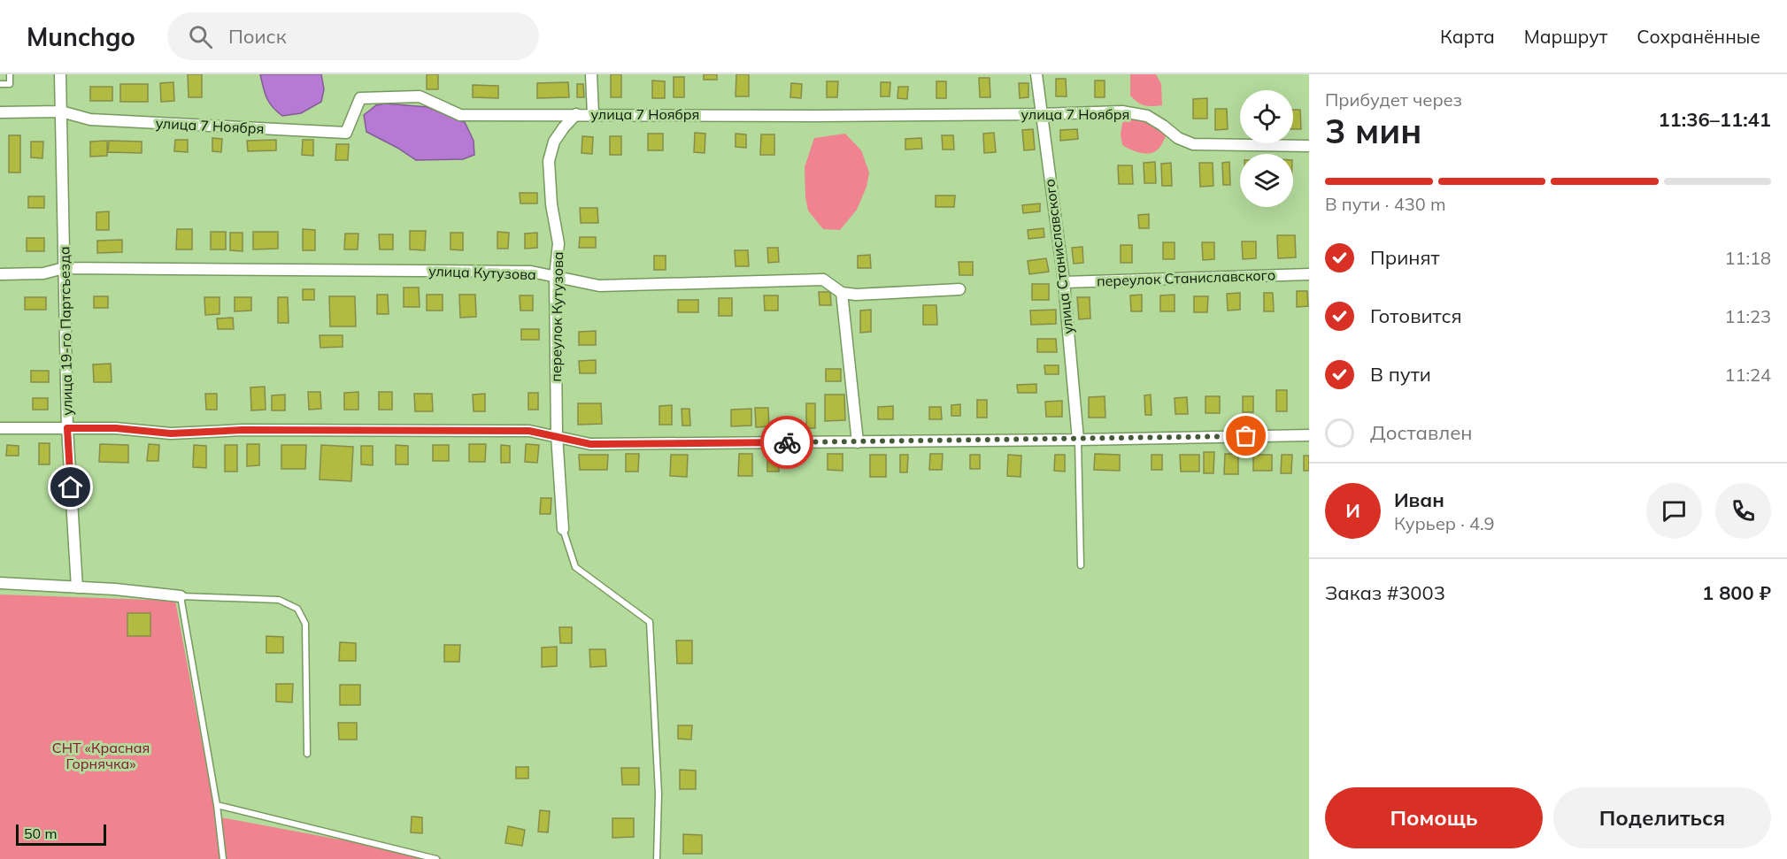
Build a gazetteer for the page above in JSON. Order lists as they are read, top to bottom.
{
  "streets": {
    "street": [
      "улица 7 Ноября",
      "улица Станиславского",
      "улица Кутузова",
      "переулок Станиславского",
      "переулок Кутузова",
      "улица 19-го Партсъезда"
    ]
  },
  "crossings": [
    ["улица 7 Ноября", "улица Станиславского"],
    ["улица 7 Ноября", "переулок Кутузова"],
    ["улица 7 Ноября", "улица 19-го Партсъезда"],
    ["улица Станиславского", "переулок Станиславского"],
    ["улица Кутузова", "переулок Кутузова"],
    ["улица Кутузова", "улица 19-го Партсъезда"]
  ],
  "parks": ["СНТ «Красная Горнячка»"],
  "scale_bar": "50 m",
  "page": {
    "header": "Munchgo",
    "search": "Поиск",
    "nav": ["Карта", "Маршрут", "Сохранённые"],
    "heading": ["3 мин", "Прибудет через", "11:36–11:41"],
    "panel": [
      "Иван",
      "Курьер · 4.9",
      "Заказ #3003",
      "1 800 ₽"
    ],
    "bar": "В пути · 430 m",
    "list": [
      ["Принят", "11:18"],
      ["Готовится", "11:23"],
      ["В пути", "11:24"],
      "Доставлен"
    ],
    "round": "И",
    "buttons": ["Помощь", "Поделиться"],
    "scale": "50 m"
  }
}
